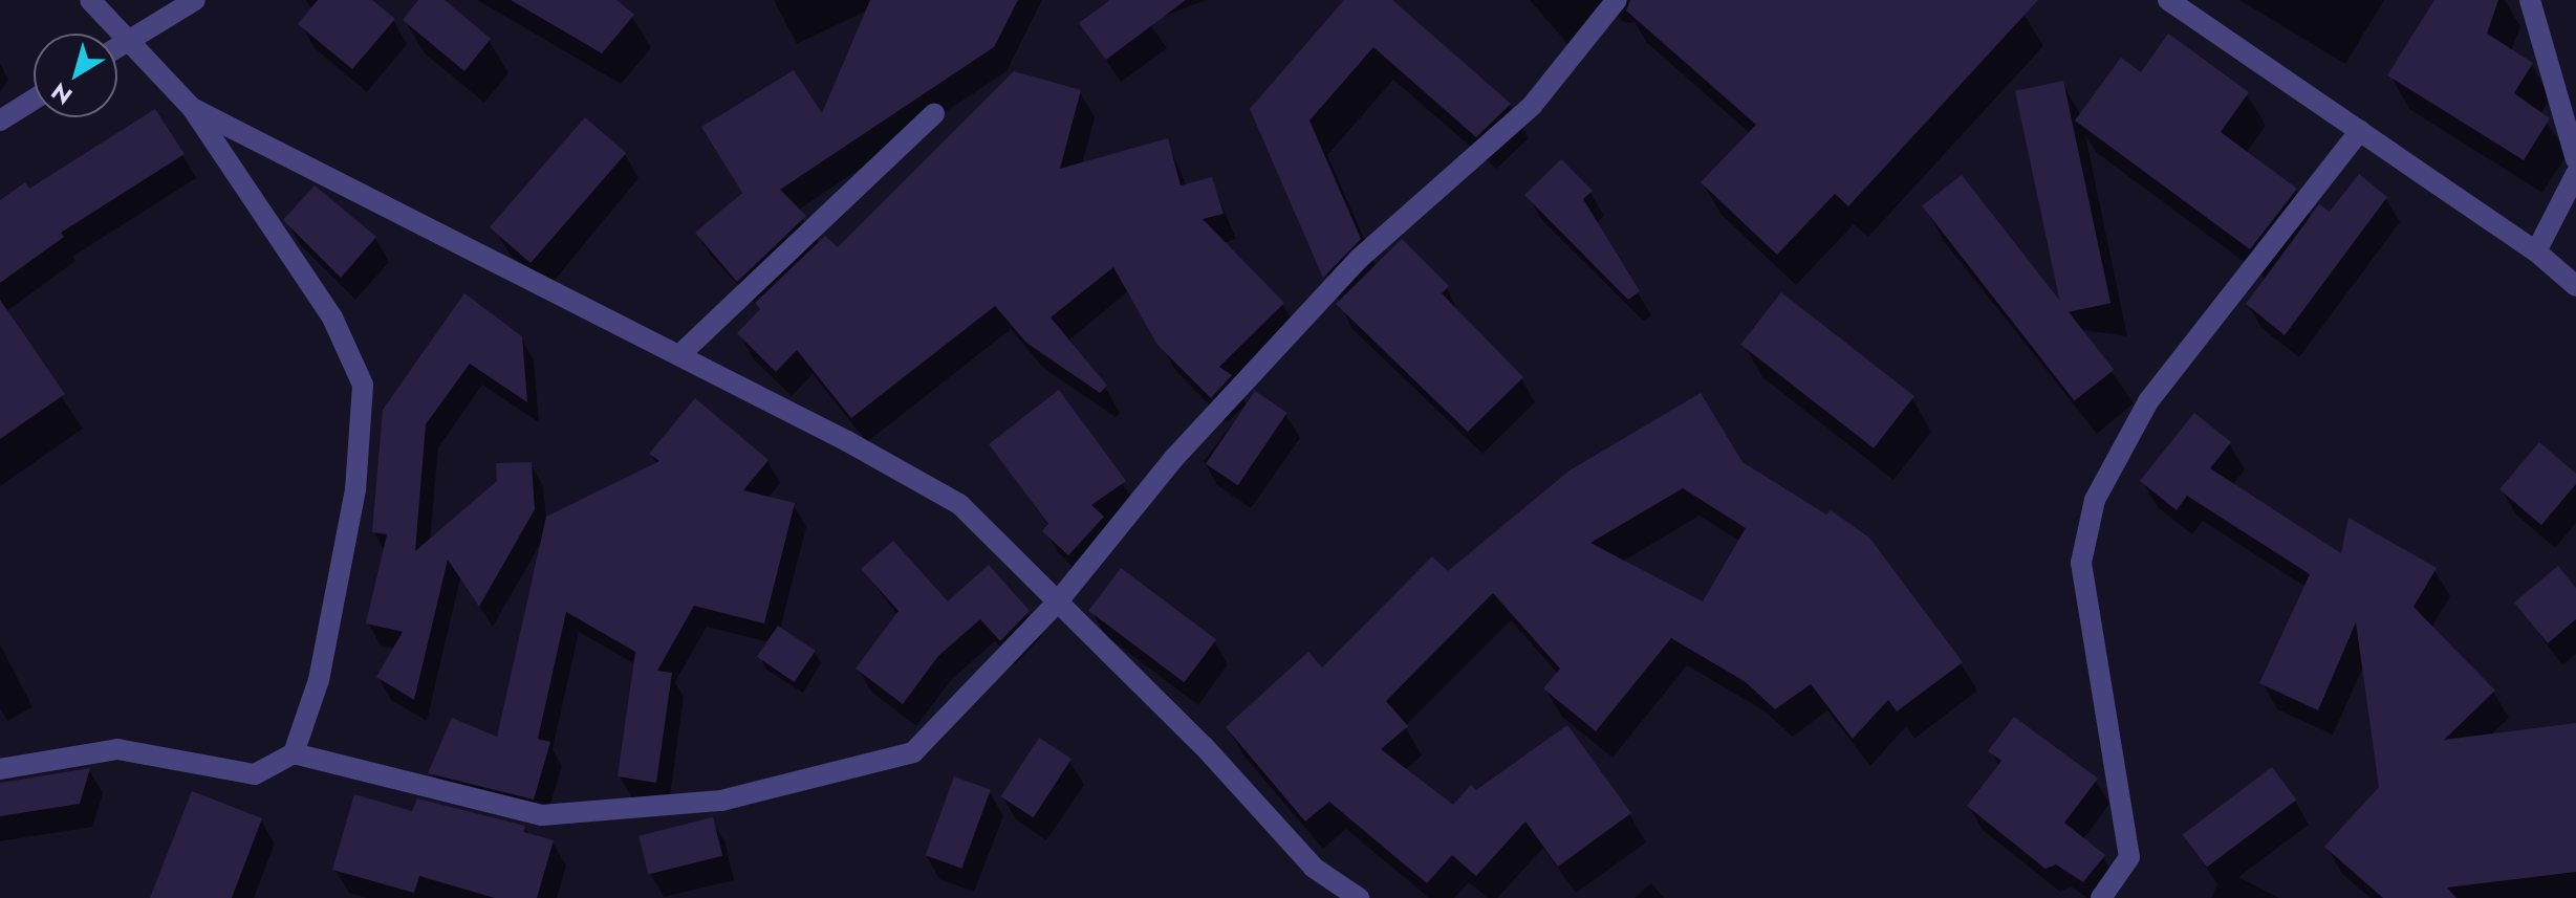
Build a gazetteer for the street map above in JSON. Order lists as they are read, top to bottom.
{
  "north": "bottom left"
}
